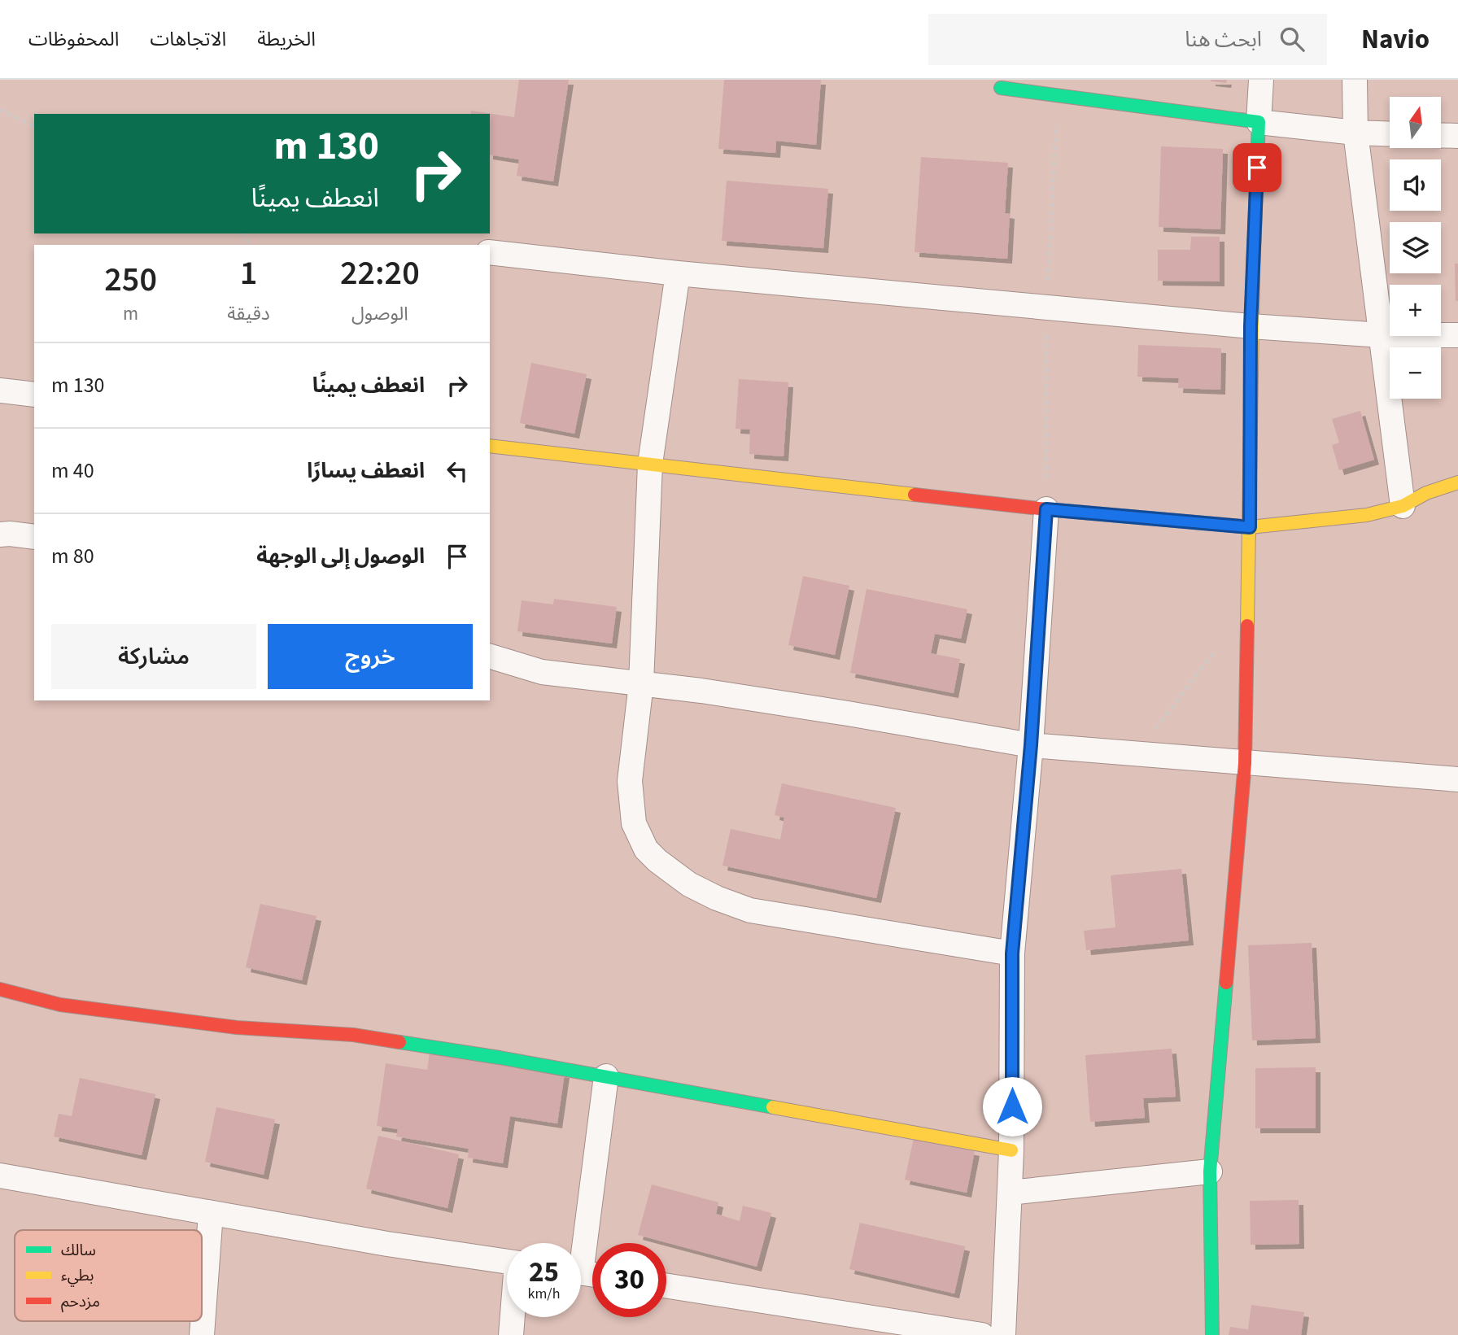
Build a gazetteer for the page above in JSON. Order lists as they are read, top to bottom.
{
  "legend": ["سالك", "بطيء", "مزدحم"],
  "north": "top",
  "page": {
    "header": "Navio",
    "search": "ابحث هنا",
    "nav": ["الخريطة", "الاتجاهات", "المحفوظات"],
    "map_buttons": ["+", "−"],
    "turn": ["130 m", "انعطف يمينًا"],
    "eta": [
      "22:20",
      "الوصول",
      "1",
      "دقيقة",
      "250",
      "m"
    ],
    "list": [
      {
        "name": "انعطف يمينًا",
        "value": "130 m"
      },
      {
        "name": "انعطف يسارًا",
        "value": "40 m"
      },
      {
        "name": "الوصول إلى الوجهة",
        "value": "80 m"
      }
    ],
    "buttons": ["خروج", "مشاركة"],
    "speed": "25 km/h",
    "limit": "30"
  }
}
